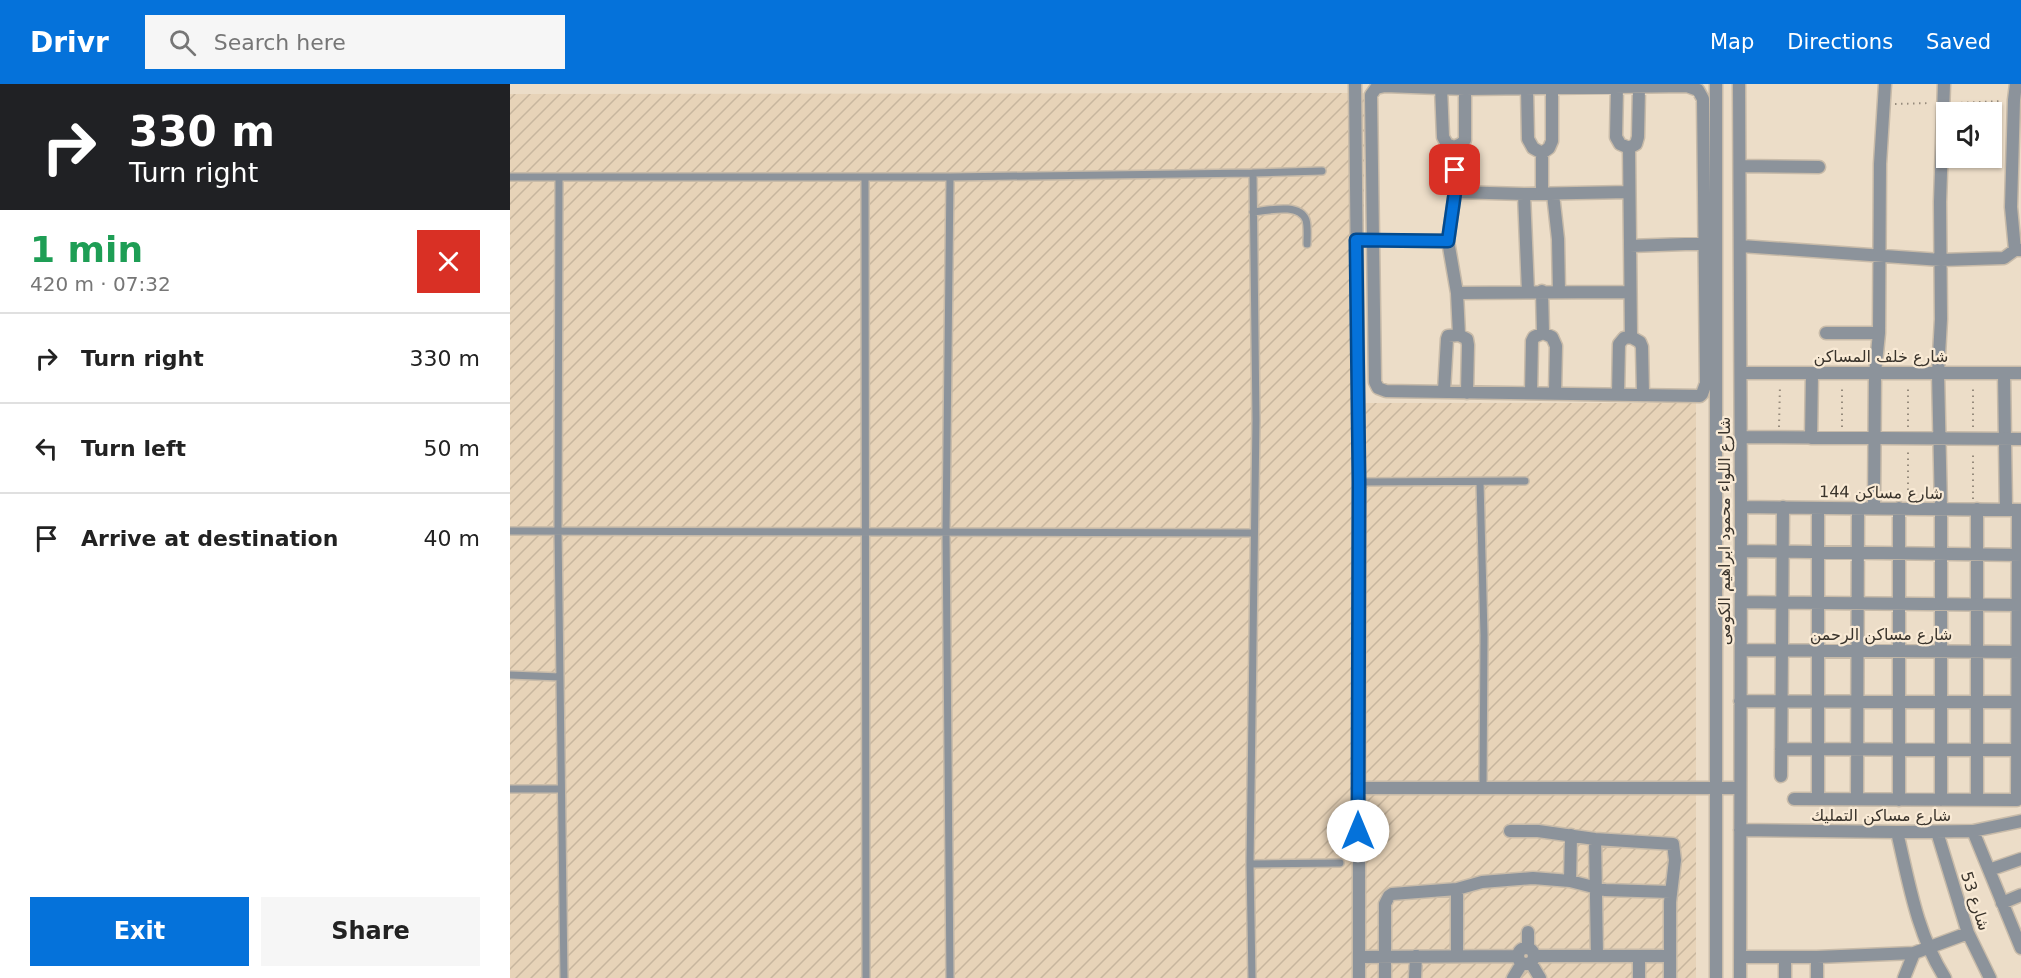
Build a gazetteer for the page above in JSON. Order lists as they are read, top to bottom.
{
  "streets": {
    "street": [
      "شارع خلف المساكن",
      "شارع مساكن 144",
      "شارع اللواء محمود ابراهيم الكومى",
      "شارع مساكن الرحمن",
      "شارع مساكن التمليك",
      "شارع 53"
    ]
  },
  "crossings": [
    ["شارع خلف المساكن", "شارع اللواء محمود ابراهيم الكومى"],
    ["شارع مساكن 144", "شارع اللواء محمود ابراهيم الكومى"],
    ["شارع اللواء محمود ابراهيم الكومى", "شارع مساكن الرحمن"],
    ["شارع اللواء محمود ابراهيم الكومى", "شارع مساكن التمليك"],
    ["شارع مساكن التمليك", "شارع 53"]
  ],
  "page": {
    "header": "Drivr",
    "search": "Search here",
    "nav": ["Map", "Directions", "Saved"],
    "turn": ["330 m", "Turn right"],
    "heading": ["1 min", "420 m · 07:32"],
    "list": [
      {
        "name": "Turn right",
        "value": "330 m"
      },
      {
        "name": "Turn left",
        "value": "50 m"
      },
      {
        "name": "Arrive at destination",
        "value": "40 m"
      }
    ],
    "buttons": ["Exit", "Share"]
  }
}
